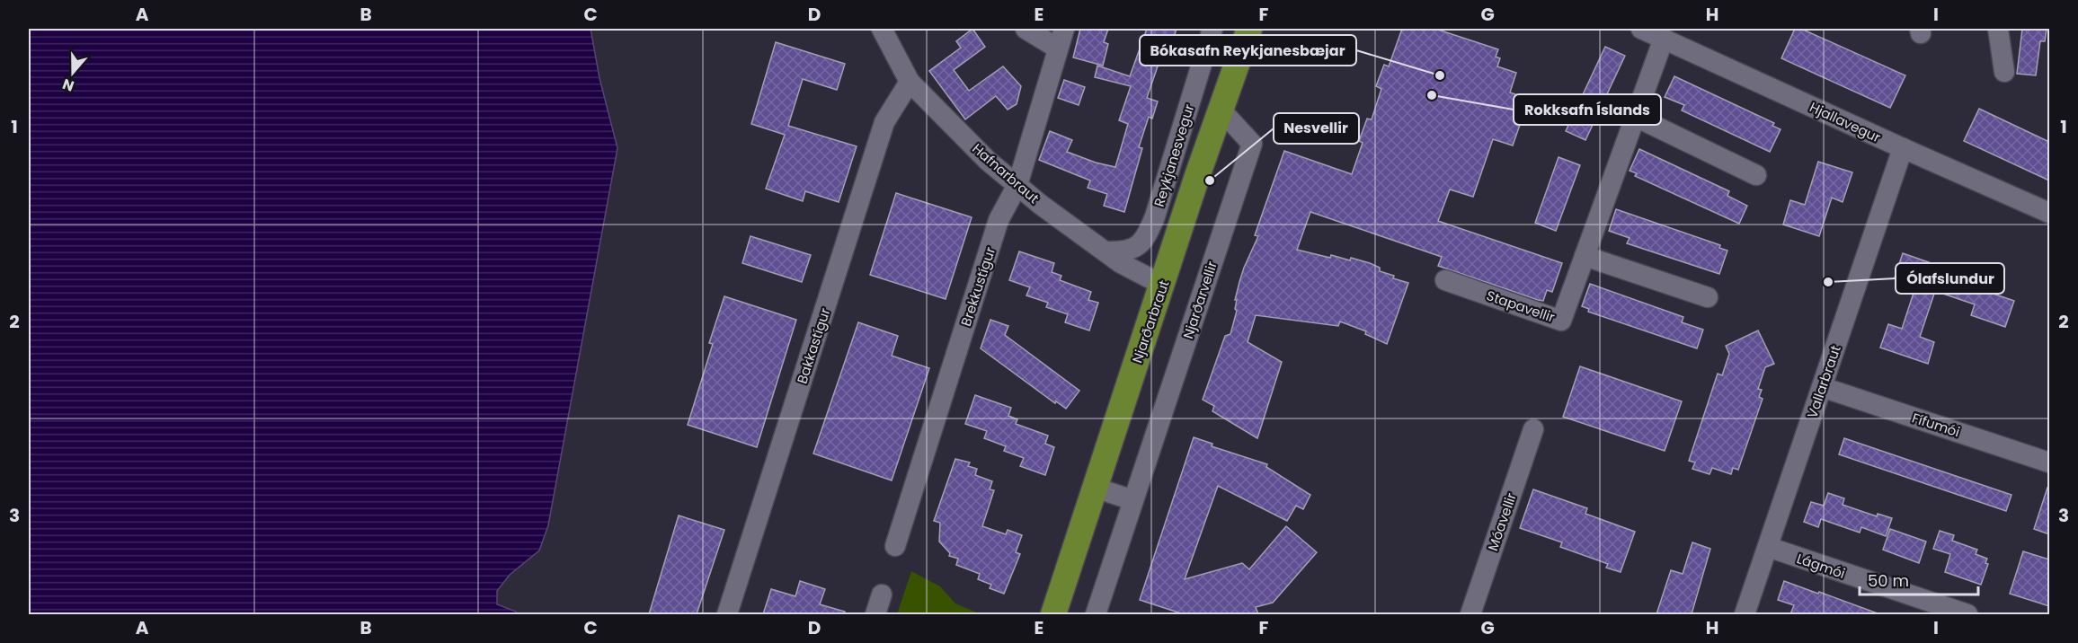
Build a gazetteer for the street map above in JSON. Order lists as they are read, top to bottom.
{
  "streets": {
    "main road": ["Njarðarbraut"],
    "street": [
      "Hjallavegur",
      "Reykjanesvegur",
      "Hafnarbraut",
      "Brekkustígur",
      "Njarðarvellir",
      "Stapavellir",
      "Bakkastígur",
      "Vallarbraut",
      "Fífumói",
      "Móavellir",
      "Lágmói"
    ]
  },
  "crossings": [
    ["Hjallavegur", "Stapavellir"],
    ["Hjallavegur", "Vallarbraut"],
    ["Reykjanesvegur", "Hafnarbraut"],
    ["Hafnarbraut", "Brekkustígur"],
    ["Hafnarbraut", "Njarðarbraut"],
    ["Hafnarbraut", "Bakkastígur"],
    ["Njarðarvellir", "Njarðarbraut"],
    ["Vallarbraut", "Fífumói"],
    ["Vallarbraut", "Lágmói"]
  ],
  "places": [
    "Bókasafn Reykjanesbæjar",
    "Rokksafn Íslands",
    "Nesvellir",
    "Ólafslundur"
  ],
  "scale_bar": "50 m",
  "north": "bottom",
  "grid": {
    "columns": [
      "A",
      "B",
      "C",
      "D",
      "E",
      "F",
      "G",
      "H",
      "I"
    ],
    "rows": ["1", "2", "3"]
  }
}
